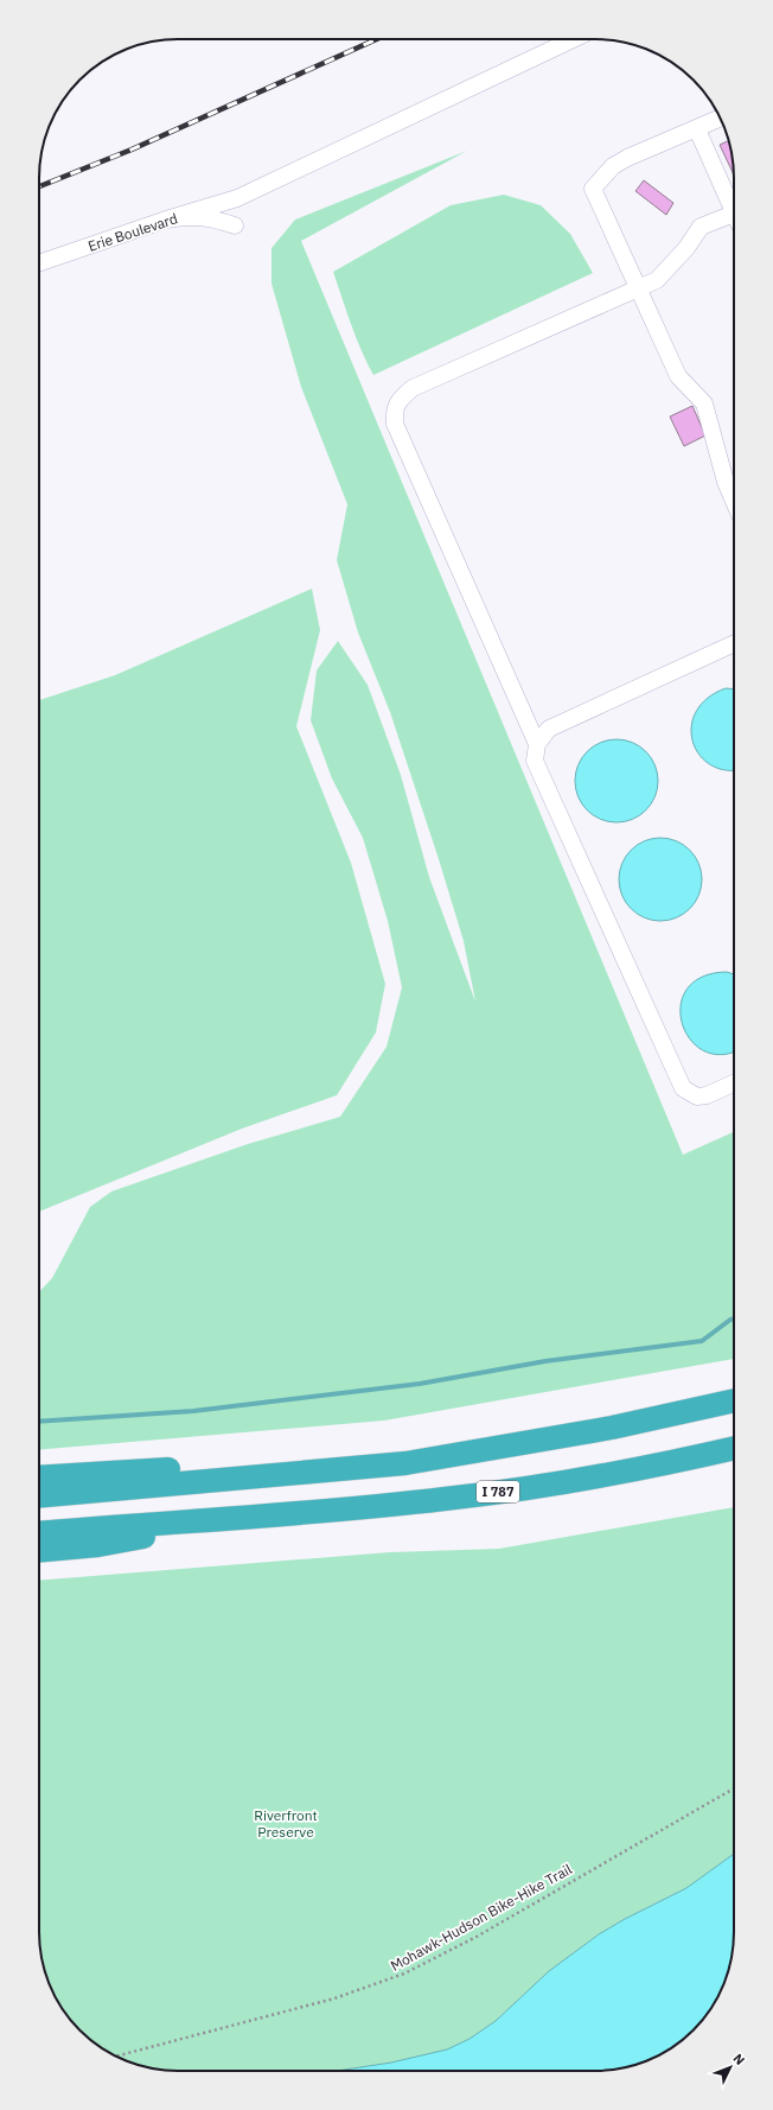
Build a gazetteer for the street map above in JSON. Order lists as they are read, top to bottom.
{
  "streets": {
    "highway": ["I 787"],
    "street": ["Erie Boulevard"],
    "path": ["Mohawk-Hudson Bike-Hike Trail"]
  },
  "parks": ["Riverfront Preserve"],
  "north": "top right"
}
